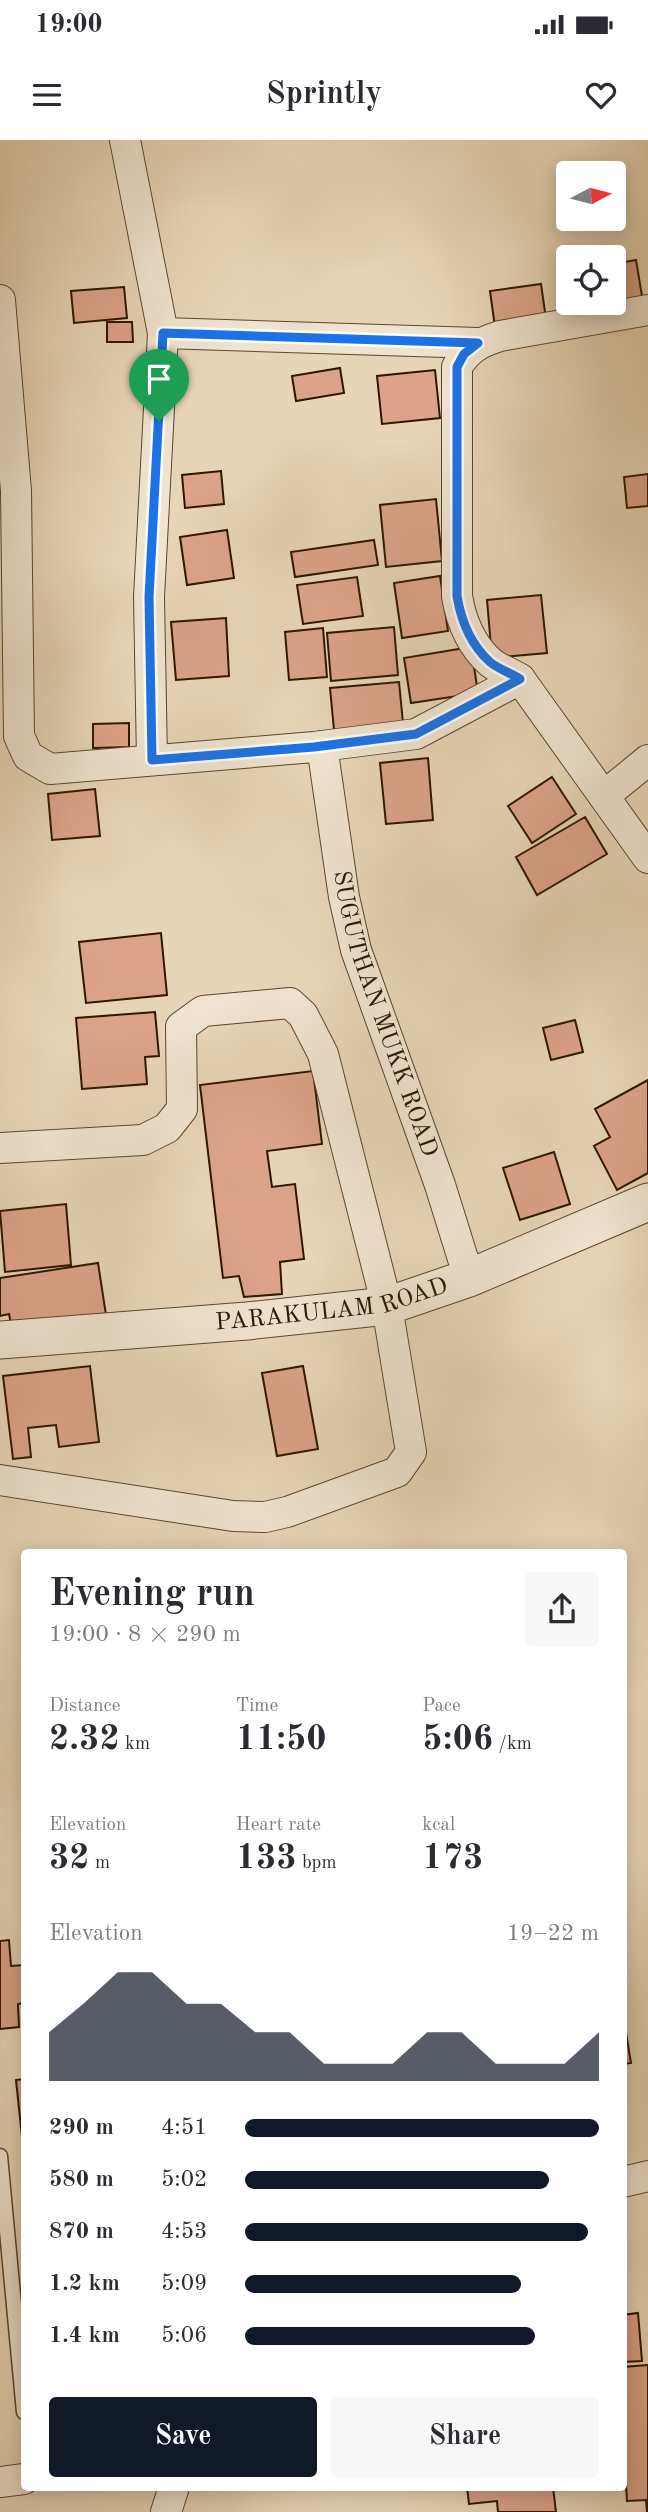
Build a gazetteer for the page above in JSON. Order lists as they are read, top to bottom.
{
  "streets": {
    "street": ["SUGUTHAN MUKK ROAD", "PARAKULAM ROAD"]
  },
  "crossings": [
    ["SUGUTHAN MUKK ROAD", "PARAKULAM ROAD"]
  ],
  "north": "right",
  "page": {
    "status": "19:00",
    "header": "Sprintly",
    "heading": ["Evening run", "19:00 · 8 × 290 m"],
    "stats": [
      ["Distance", "2.32 km"],
      ["Time", "11:50"],
      ["Pace", "5:06 /km"],
      ["Elevation", "32 m"],
      ["Heart rate", "133 bpm"],
      ["kcal", "173"]
    ],
    "chart": ["Elevation", "19–22 m"],
    "list": [
      {
        "name": "290 m",
        "note": "4:51"
      },
      {
        "name": "580 m",
        "note": "5:02"
      },
      {
        "name": "870 m",
        "note": "4:53"
      },
      {
        "name": "1.2 km",
        "note": "5:09"
      },
      {
        "name": "1.4 km",
        "note": "5:06"
      }
    ],
    "buttons": ["Save", "Share"]
  }
}
